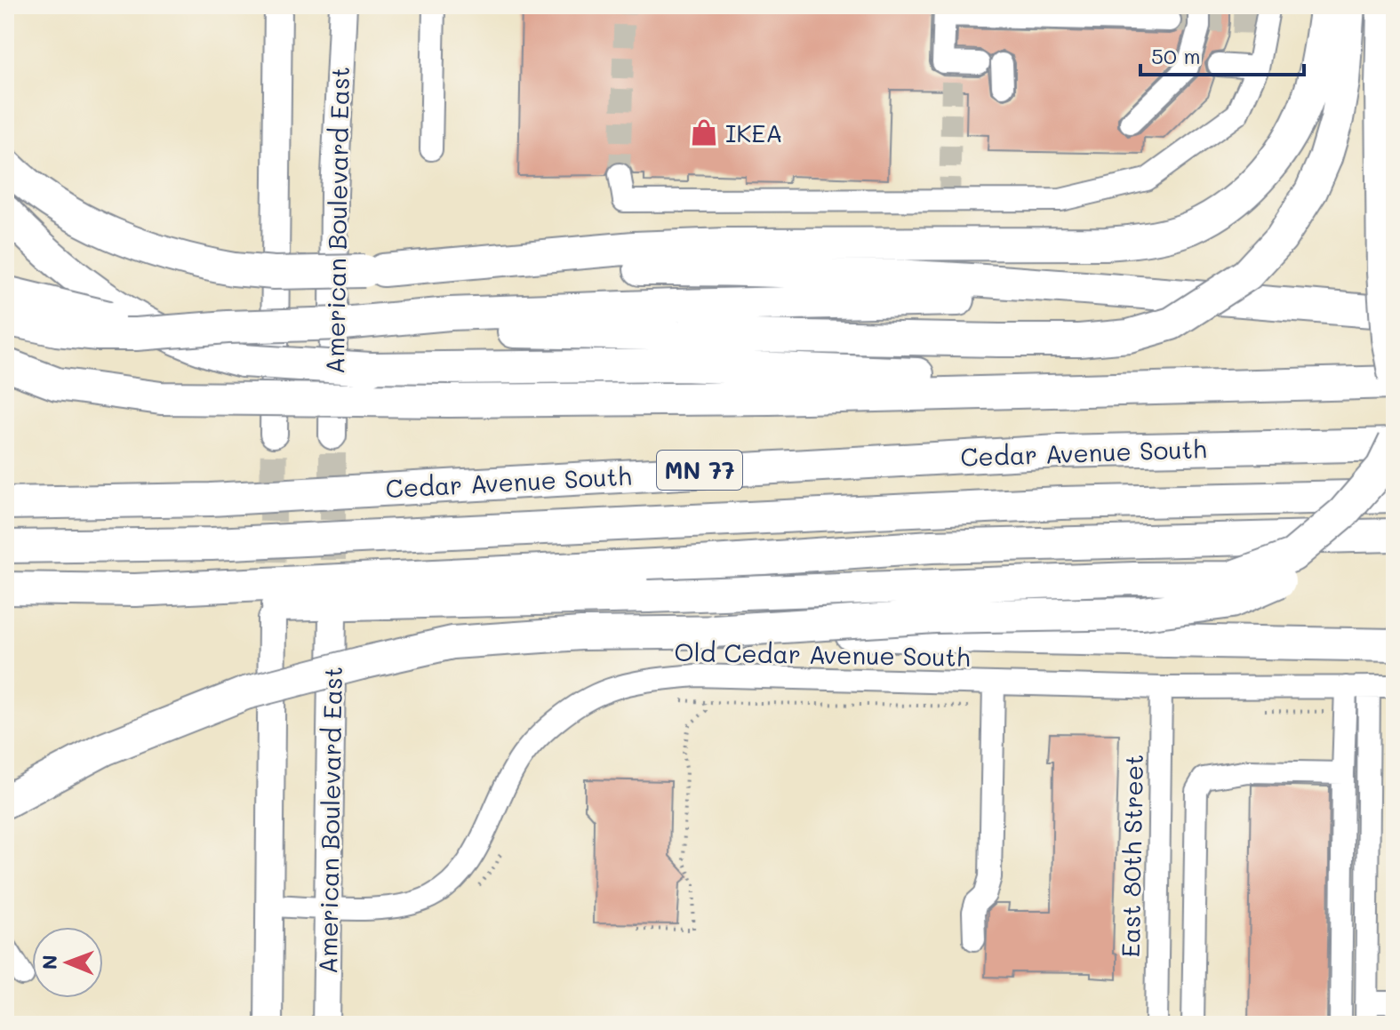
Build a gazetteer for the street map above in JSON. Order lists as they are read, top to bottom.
{
  "streets": {
    "highway": ["Cedar Avenue South", "MN 77"],
    "main road": ["American Boulevard East"],
    "street": ["Old Cedar Avenue South", "East 80th Street"]
  },
  "crossings": [
    ["American Boulevard East", "Old Cedar Avenue South"],
    ["Old Cedar Avenue South", "East 80th Street"]
  ],
  "places": {
    "shop": ["IKEA"]
  },
  "scale_bar": "50 m",
  "north": "left"
}
